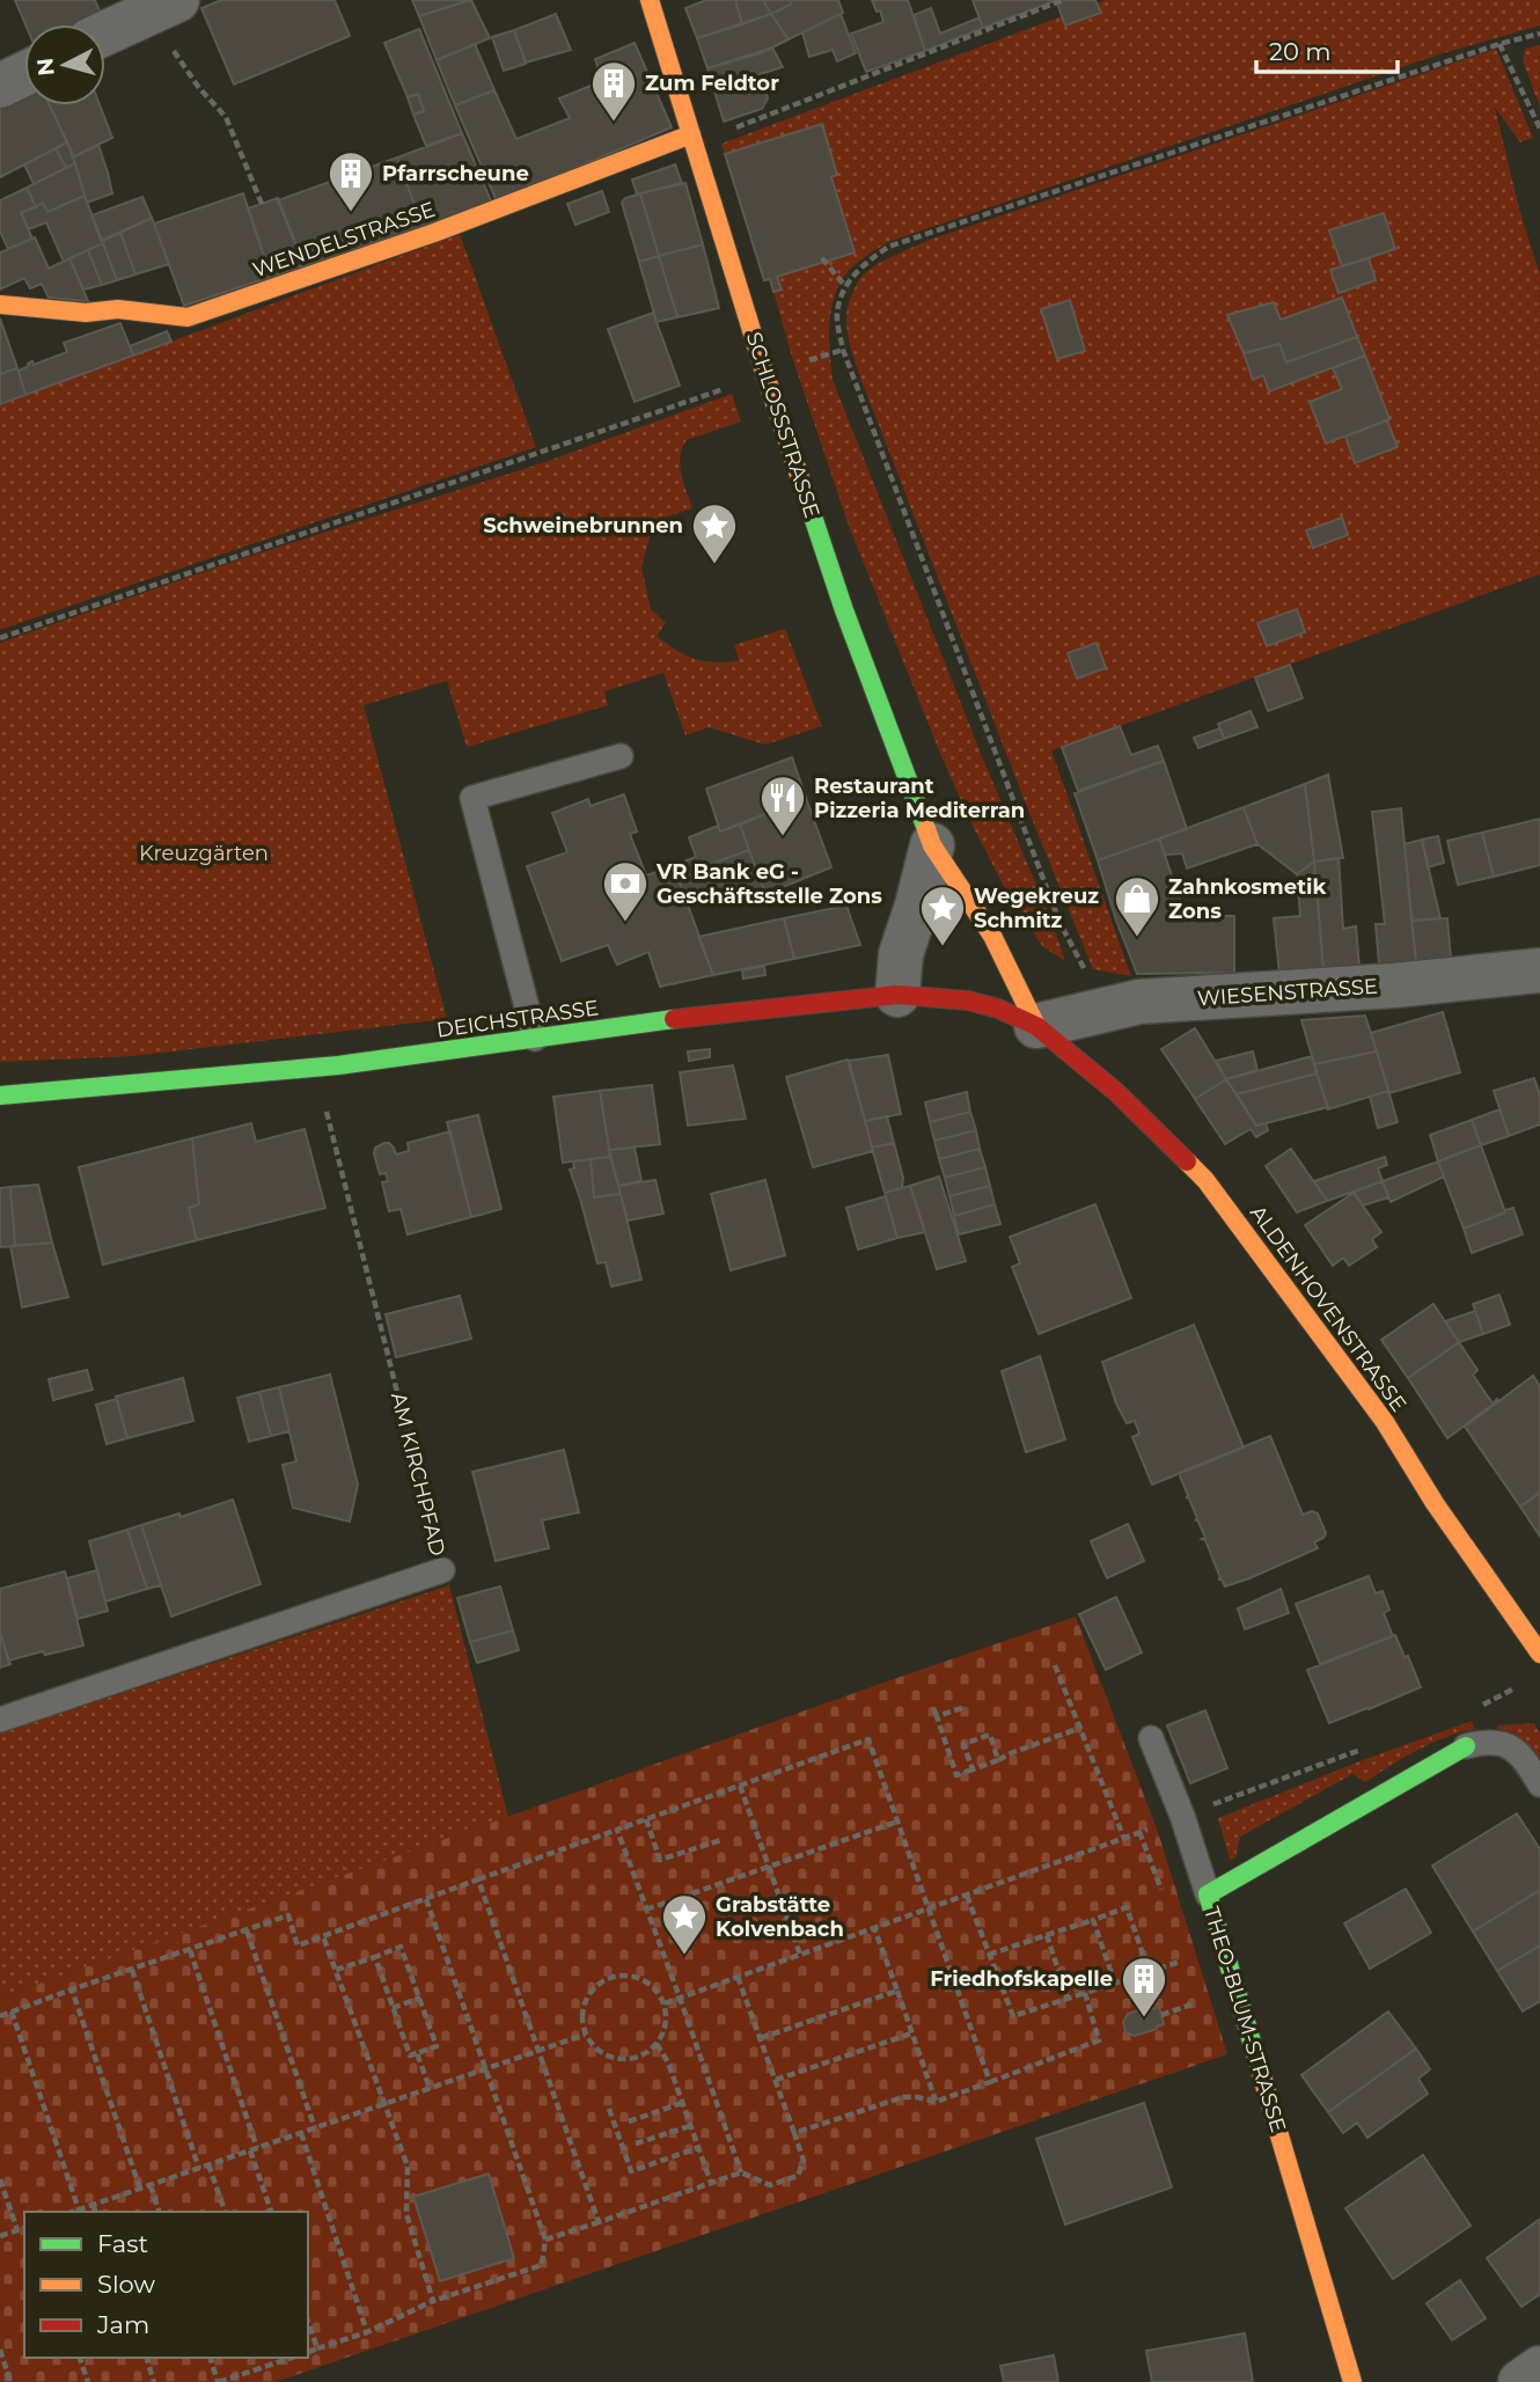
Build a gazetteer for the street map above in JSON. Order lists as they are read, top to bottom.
{
  "streets": {
    "street": [
      "WENDELSTRASSE",
      "SCHLOSSSTRASSE",
      "WIESENSTRASSE",
      "DEICHSTRASSE",
      "ALDENHOVENSTRASSE",
      "THEO-BLUM-STRASSE"
    ],
    "lane": ["AM KIRCHPFAD"]
  },
  "crossings": [
    ["WENDELSTRASSE", "SCHLOSSSTRASSE"],
    ["SCHLOSSSTRASSE", "WIESENSTRASSE"],
    ["SCHLOSSSTRASSE", "DEICHSTRASSE"],
    ["SCHLOSSSTRASSE", "ALDENHOVENSTRASSE"],
    ["WIESENSTRASSE", "DEICHSTRASSE"],
    ["WIESENSTRASSE", "ALDENHOVENSTRASSE"],
    ["DEICHSTRASSE", "ALDENHOVENSTRASSE"],
    ["DEICHSTRASSE", "AM KIRCHPFAD"]
  ],
  "parks": ["Kreuzgärten"],
  "places": {
    "building": ["Zum Feldtor", "Pfarrscheune", "Friedhofskapelle"],
    "place": ["Schweinebrunnen", "Wegekreuz Schmitz", "Grabstätte Kolvenbach"],
    "restaurant": ["Restaurant Pizzeria Mediterran"],
    "bank": ["VR Bank eG - Geschäftsstelle Zons"],
    "shop": ["Zahnkosmetik Zons"]
  },
  "legend": ["Fast", "Slow", "Jam"],
  "scale_bar": "20 m",
  "north": "left"
}
